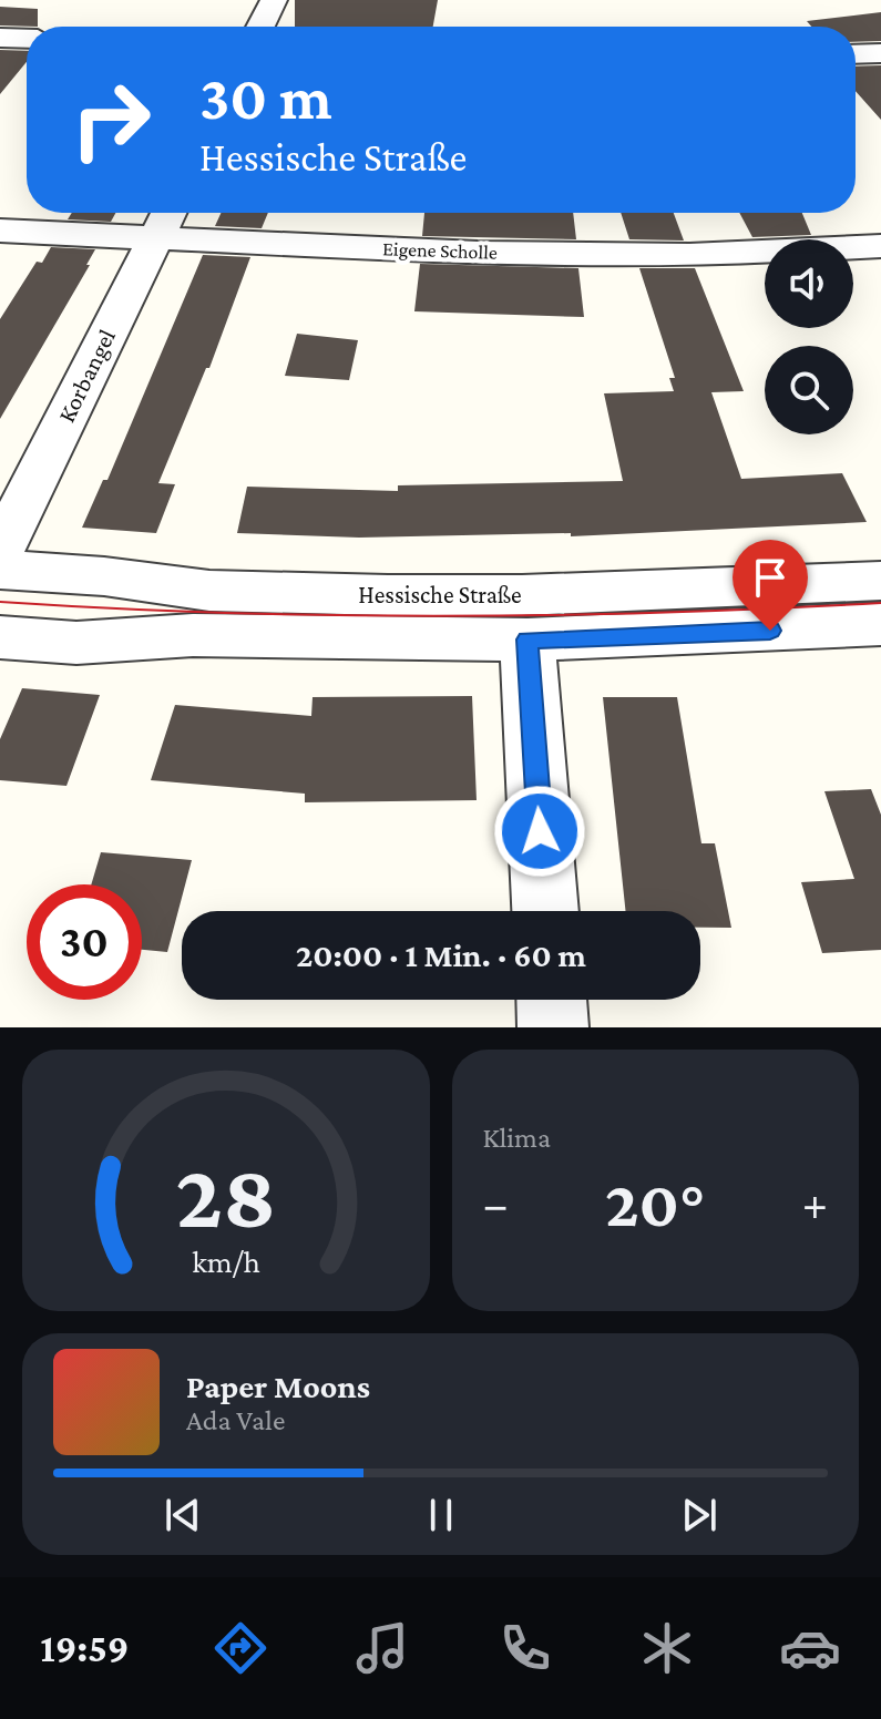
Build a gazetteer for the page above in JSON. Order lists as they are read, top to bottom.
{
  "streets": {
    "street": ["Eigene Scholle", "Korbangel", "Hessische Straße"]
  },
  "crossings": [
    ["Eigene Scholle", "Korbangel"]
  ],
  "page": {
    "turn": ["30 m", "Hessische Straße"],
    "limit": "30",
    "trip": "20:00 · 1 Min. · 60 m",
    "tile": "Klima",
    "heat": ["−", "20°", "+"],
    "song": ["Paper Moons", "Ada Vale"],
    "tabs": "19:59",
    "gauge": ["28", "km/h"]
  }
}
